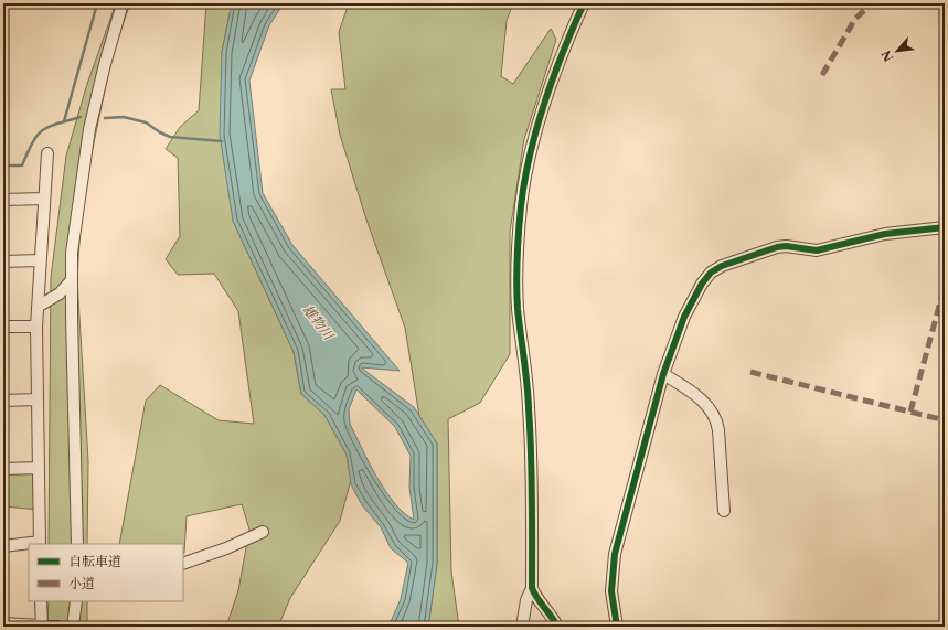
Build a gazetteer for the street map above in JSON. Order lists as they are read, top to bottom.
{
  "water": ["雄物川"],
  "legend": ["自転車道", "小道"],
  "north": "bottom left"
}
